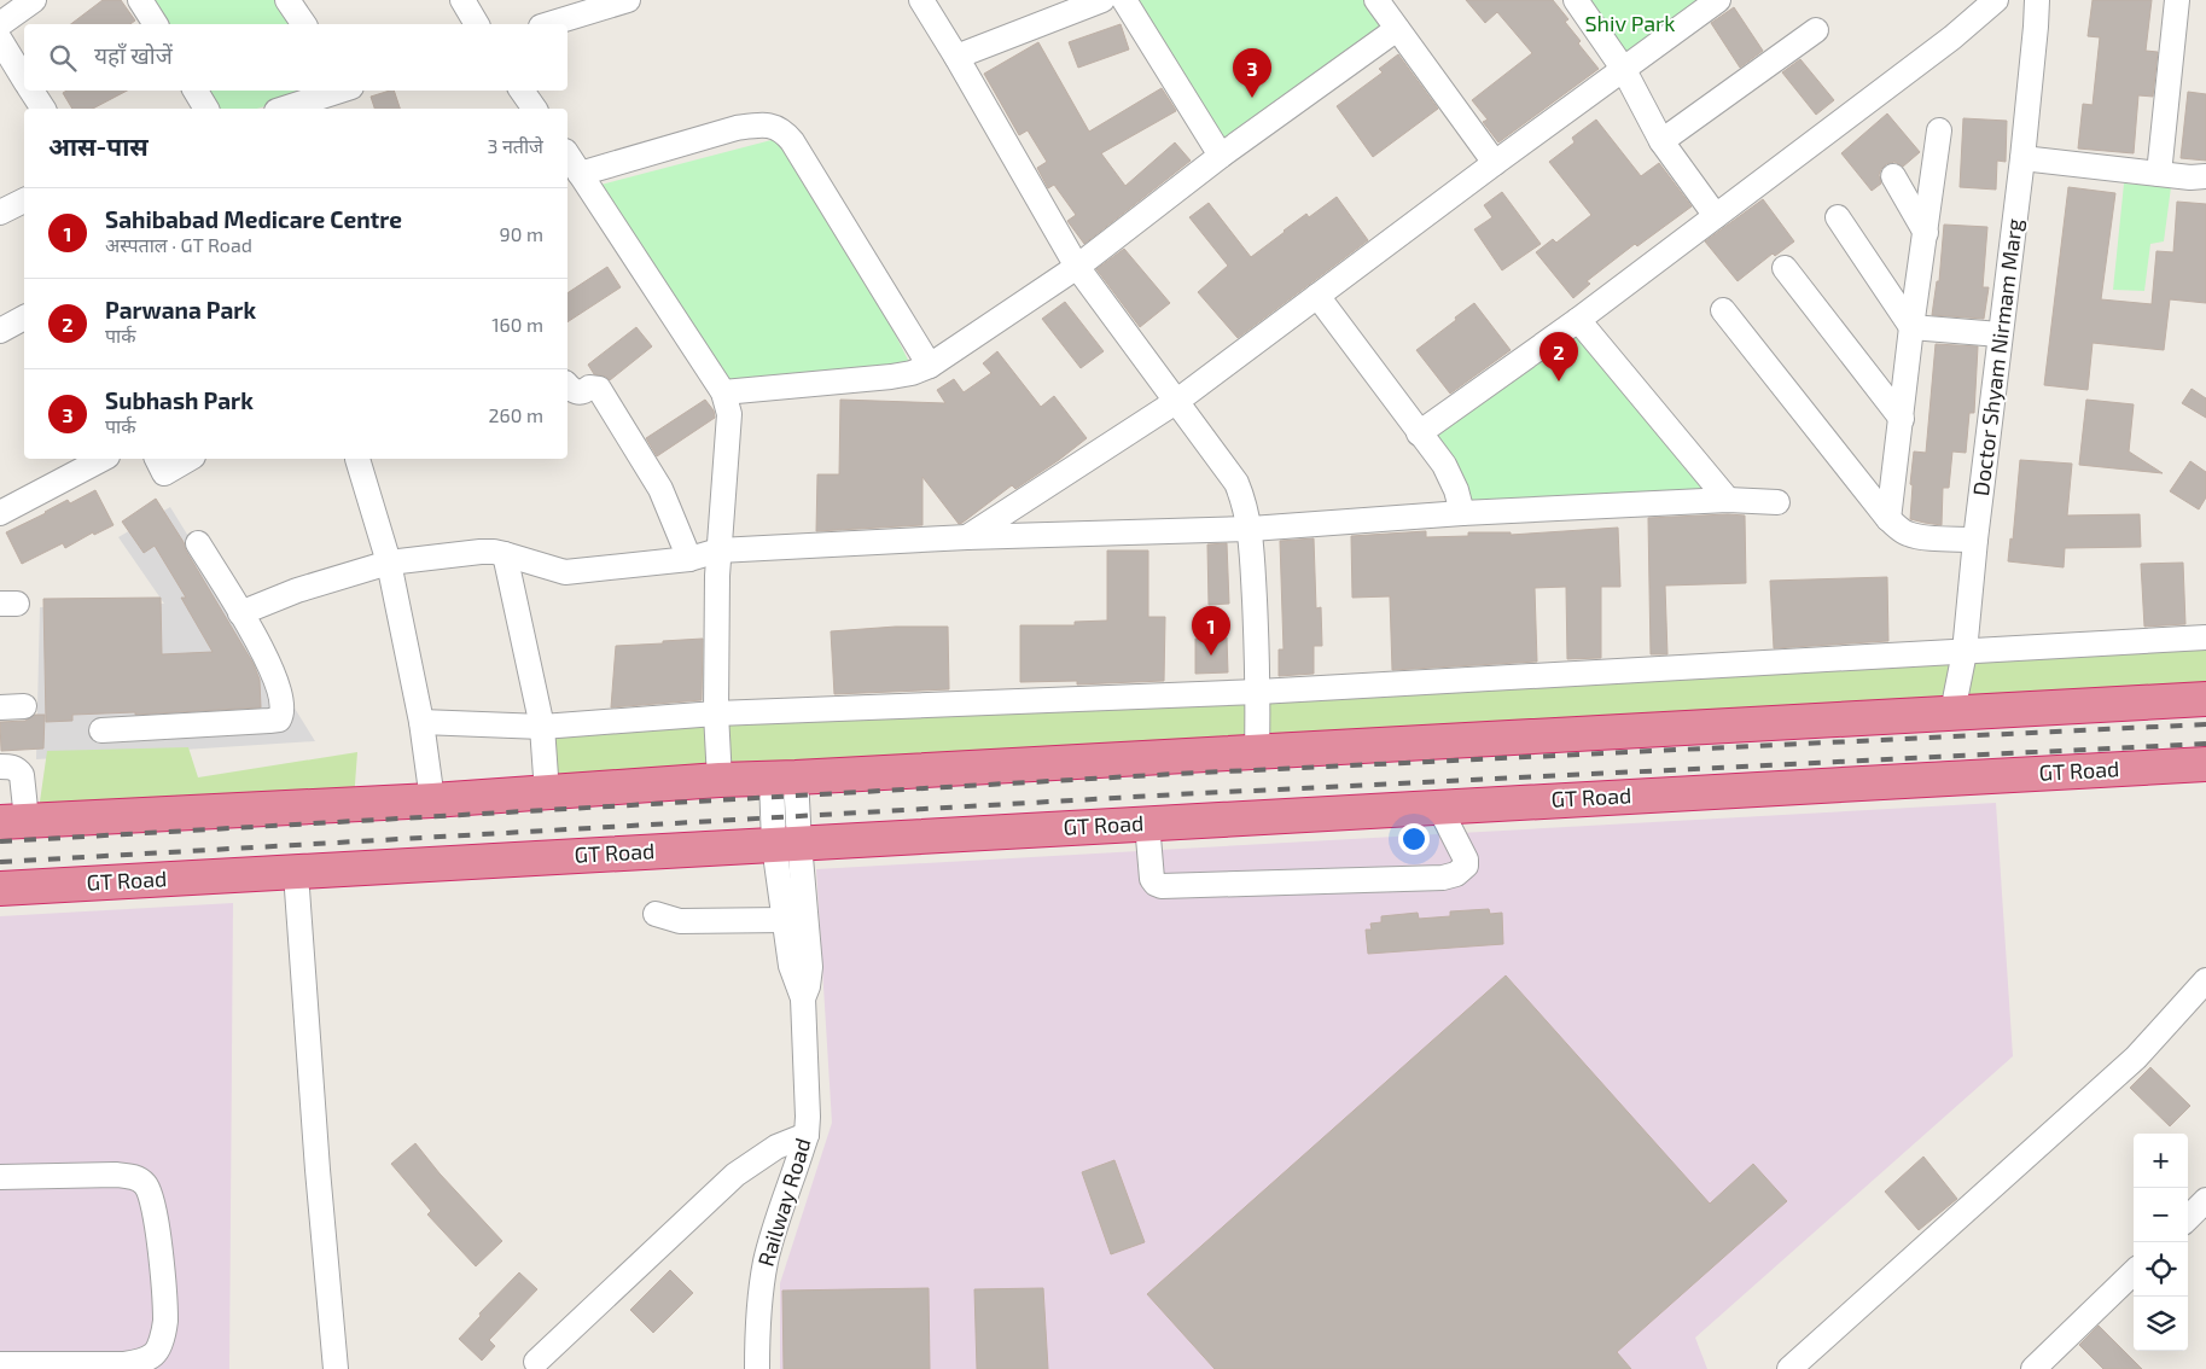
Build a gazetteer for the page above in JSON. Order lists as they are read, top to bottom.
{
  "streets": {
    "highway": ["GT Road"],
    "street": ["Doctor Shyam Nirmam Marg", "Railway Road"]
  },
  "crossings": [
    ["GT Road", "Railway Road"]
  ],
  "parks": ["Shiv Park"],
  "page": {
    "search": "यहाँ खोजें",
    "pins": ["3", "2", "1"],
    "heading": ["आस-पास", "3 नतीजे"],
    "list": [
      {
        "mark": "1",
        "name": "Sahibabad Medicare Centre",
        "note": "अस्पताल · GT Road",
        "value": "90 m"
      },
      {
        "mark": "2",
        "name": "Parwana Park",
        "note": "पार्क",
        "value": "160 m"
      },
      {
        "mark": "3",
        "name": "Subhash Park",
        "note": "पार्क",
        "value": "260 m"
      }
    ],
    "map_buttons": ["+", "−"]
  }
}
